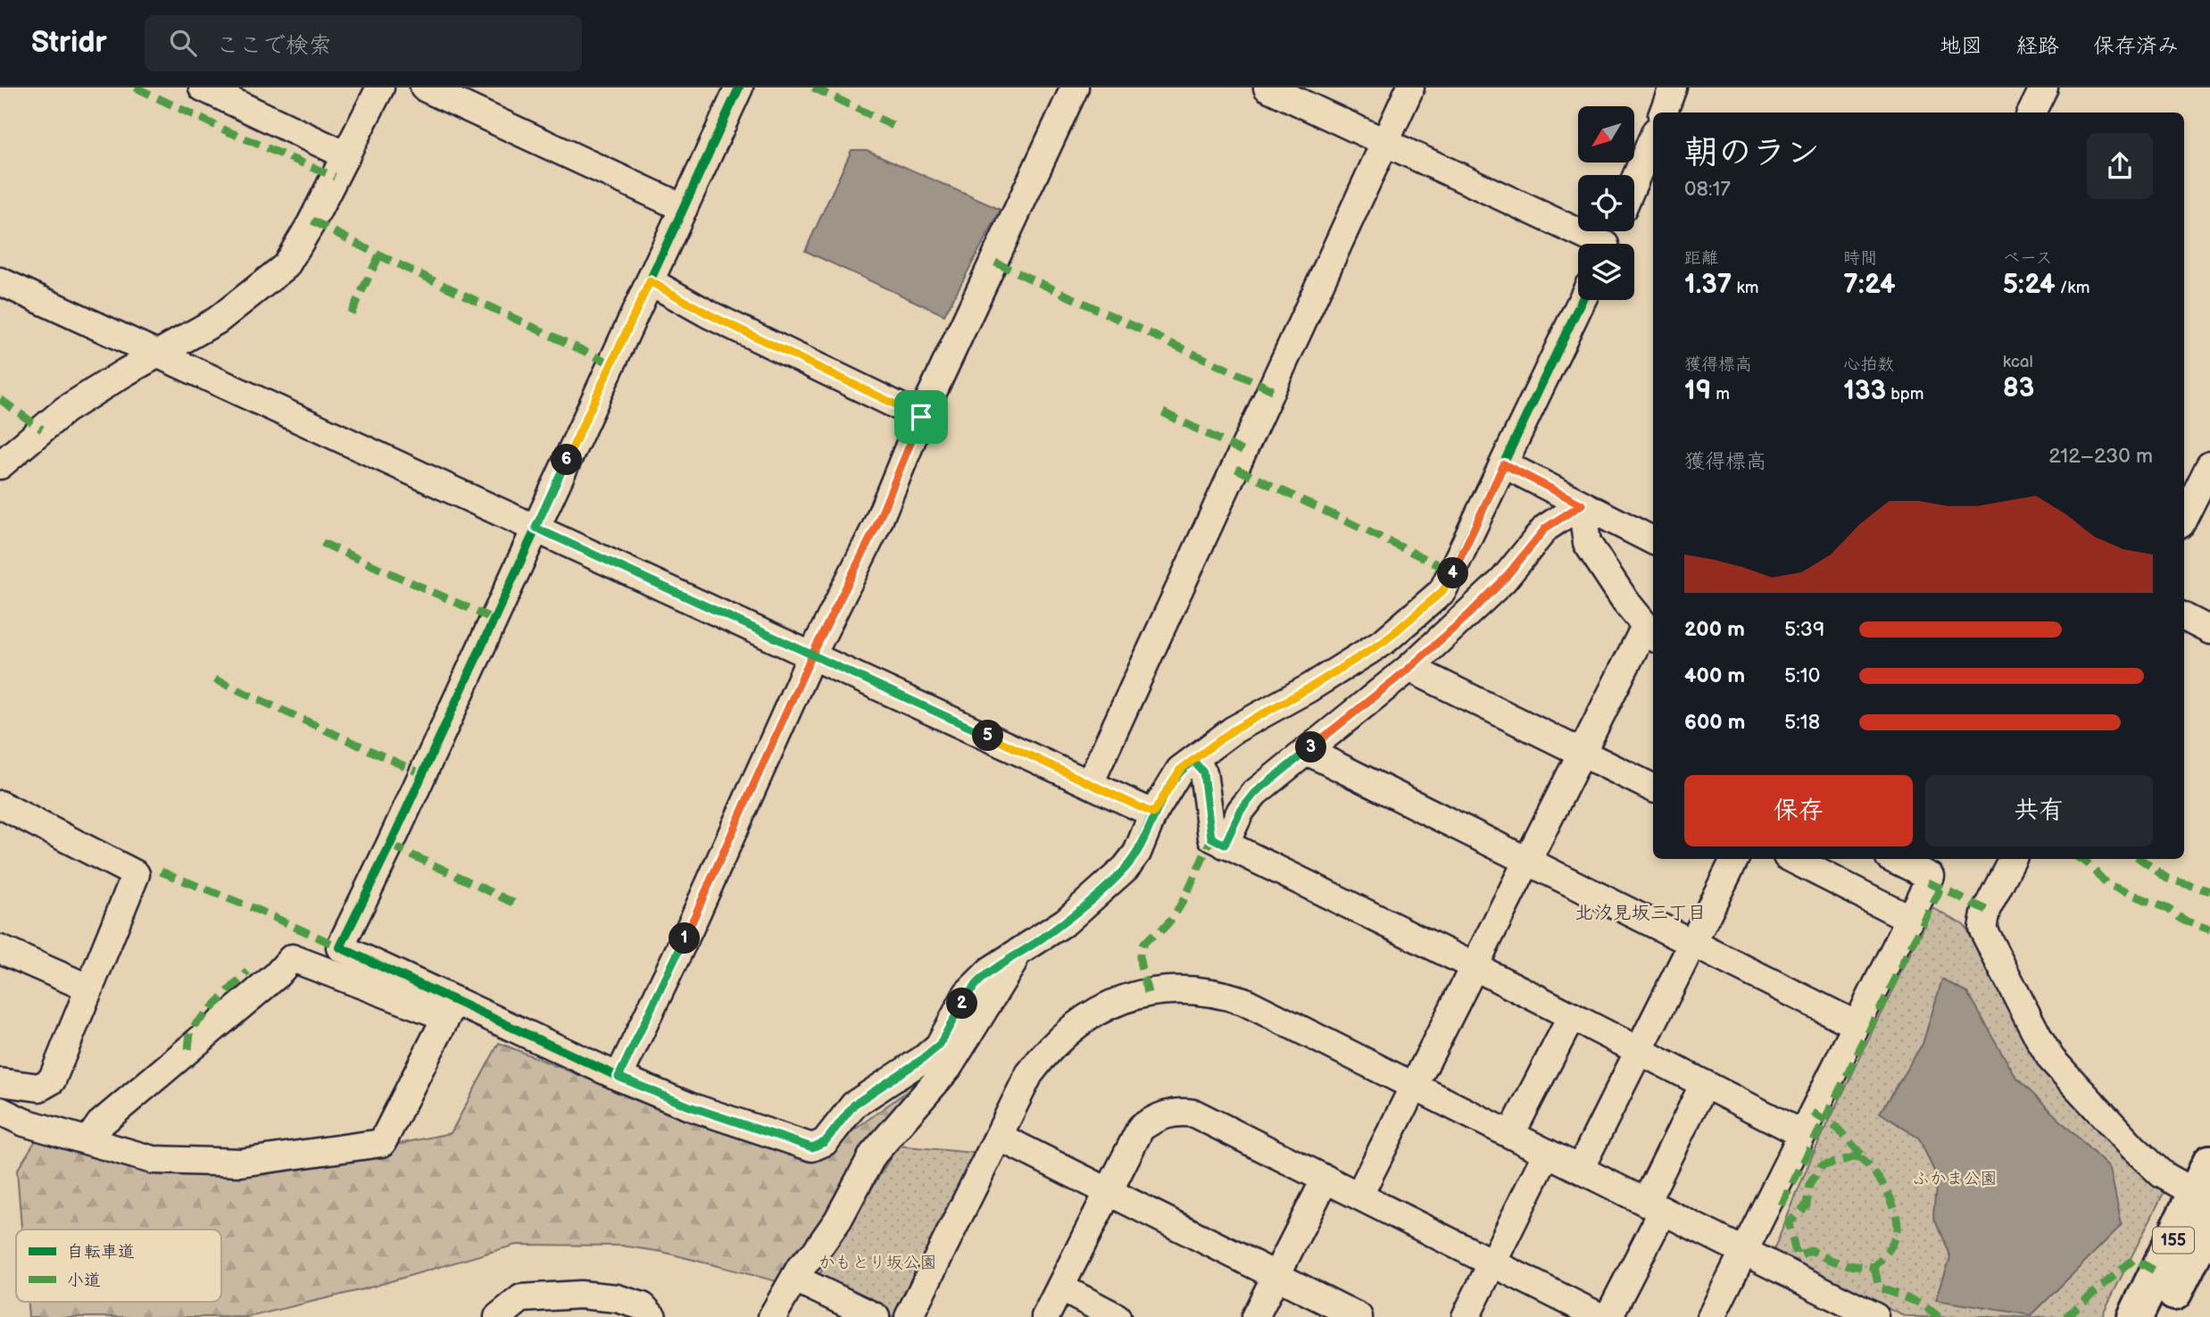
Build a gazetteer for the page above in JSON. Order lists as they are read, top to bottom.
{
  "streets": {
    "highway": ["155"]
  },
  "districts": ["北汐見坂三丁目"],
  "parks": ["ふかま公園", "かもとり坂公園"],
  "legend": ["自転車道", "小道"],
  "north": "bottom left",
  "page": {
    "header": "Stridr",
    "search": "ここで検索",
    "nav": ["地図", "経路", "保存済み"],
    "heading": ["朝のラン", "08:17"],
    "stats": [
      ["距離", "1.37 km"],
      ["時間", "7:24"],
      ["ペース", "5:24 /km"],
      ["獲得標高", "19 m"],
      ["心拍数", "133 bpm"],
      ["kcal", "83"]
    ],
    "chart": ["獲得標高", "212–230 m"],
    "pins": [
      "6",
      "4",
      "5",
      "3",
      "1",
      "2"
    ],
    "list": [
      {
        "name": "200 m",
        "note": "5:39"
      },
      {
        "name": "400 m",
        "note": "5:10"
      },
      {
        "name": "600 m",
        "note": "5:18"
      }
    ],
    "buttons": ["保存", "共有"]
  }
}
